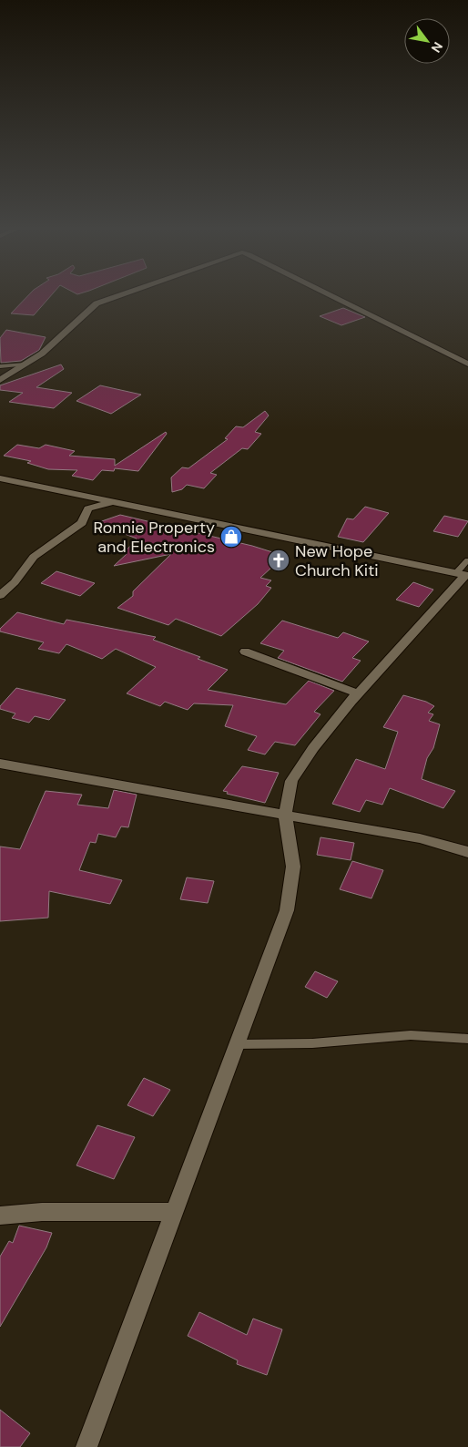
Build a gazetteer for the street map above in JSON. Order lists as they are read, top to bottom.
{
  "places": {
    "shop": ["Ronnie Property and Electronics"],
    "church": ["New Hope Church Kiti"]
  },
  "north": "bottom right"
}
